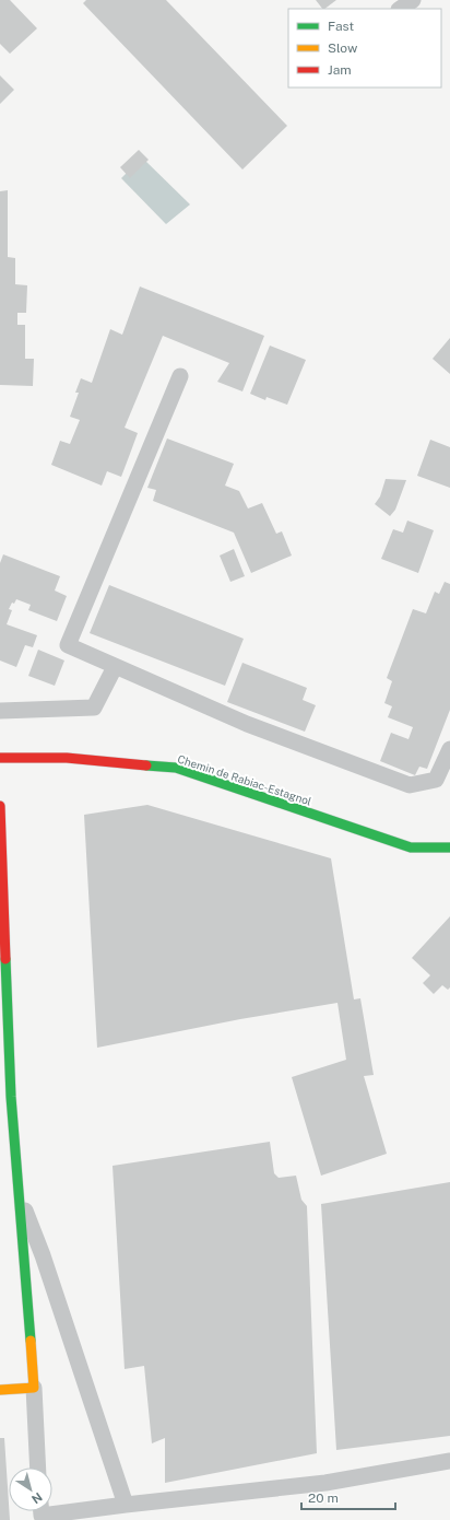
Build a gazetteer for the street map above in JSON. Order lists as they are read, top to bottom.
{
  "streets": {
    "street": ["Chemin de Rabiac-Estagnol"]
  },
  "legend": ["Fast", "Slow", "Jam"],
  "scale_bar": "20 m",
  "north": "bottom right"
}
